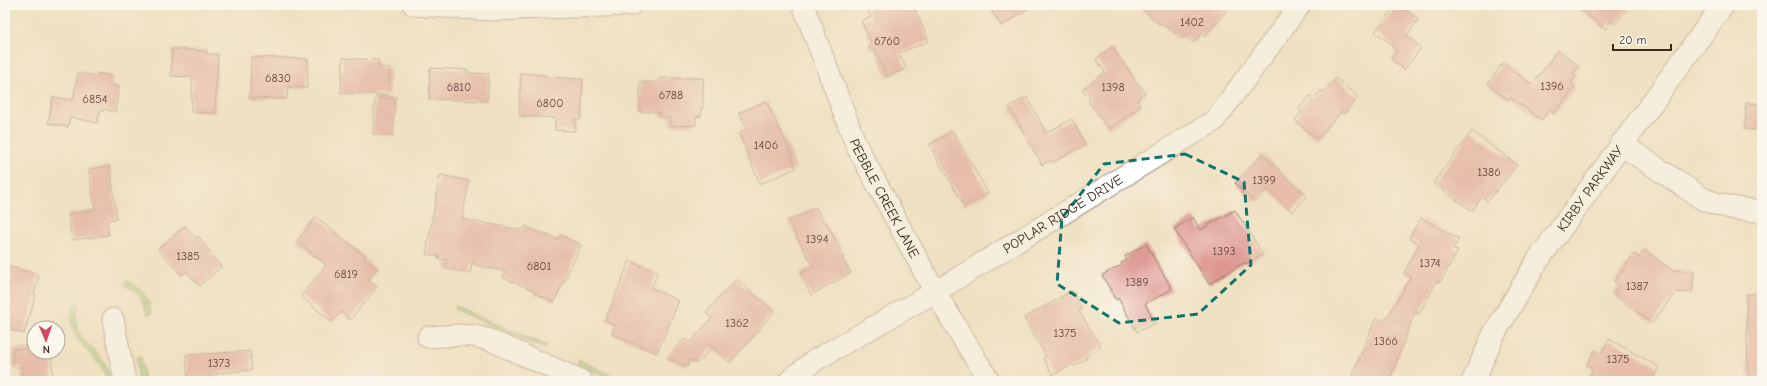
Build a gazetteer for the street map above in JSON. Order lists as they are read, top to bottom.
{
  "streets": {
    "main road": ["KIRBY PARKWAY"],
    "street": ["PEBBLE CREEK LANE", "POPLAR RIDGE DRIVE"]
  },
  "crossings": [
    ["PEBBLE CREEK LANE", "POPLAR RIDGE DRIVE"]
  ],
  "house_numbers": [
    "1402",
    "6760",
    "6830",
    "1396",
    "6810",
    "1398",
    "6788",
    "6854",
    "6800",
    "1406",
    "1386",
    "1399",
    "1394",
    "1393",
    "1385",
    "1374",
    "6801",
    "6819",
    "1389",
    "1387",
    "1362",
    "1375",
    "1366",
    "1375",
    "1373"
  ],
  "scale_bar": "20 m",
  "north": "bottom"
}
